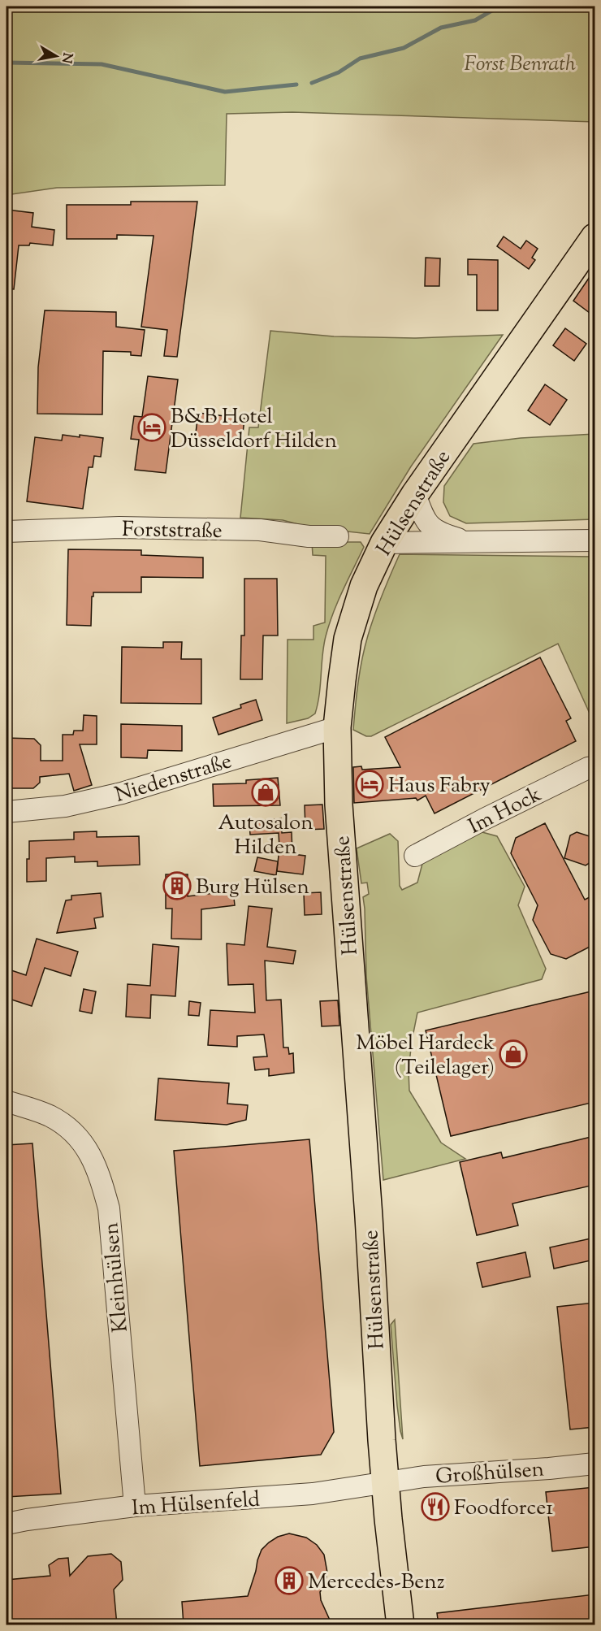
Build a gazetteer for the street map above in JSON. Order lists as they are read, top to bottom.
{
  "streets": {
    "main road": ["Hülsenstraße"],
    "street": [
      "Forststraße",
      "Niedenstraße",
      "Im Hock",
      "Kleinhülsen",
      "Großhülsen",
      "Im Hülsenfeld"
    ]
  },
  "crossings": [
    ["Hülsenstraße", "Niedenstraße"],
    ["Hülsenstraße", "Großhülsen"],
    ["Hülsenstraße", "Im Hülsenfeld"],
    ["Kleinhülsen", "Im Hülsenfeld"],
    ["Großhülsen", "Im Hülsenfeld"]
  ],
  "parks": ["Forst Benrath"],
  "places": {
    "hotel": ["B&B Hotel Düsseldorf Hilden", "Haus Fabry"],
    "shop": ["Autosalon Hilden", "Möbel Hardeck (Teilelager)"],
    "building": ["Burg Hülsen", "Mercedes-Benz"],
    "restaurant": ["Foodforce1"]
  },
  "north": "right"
}
